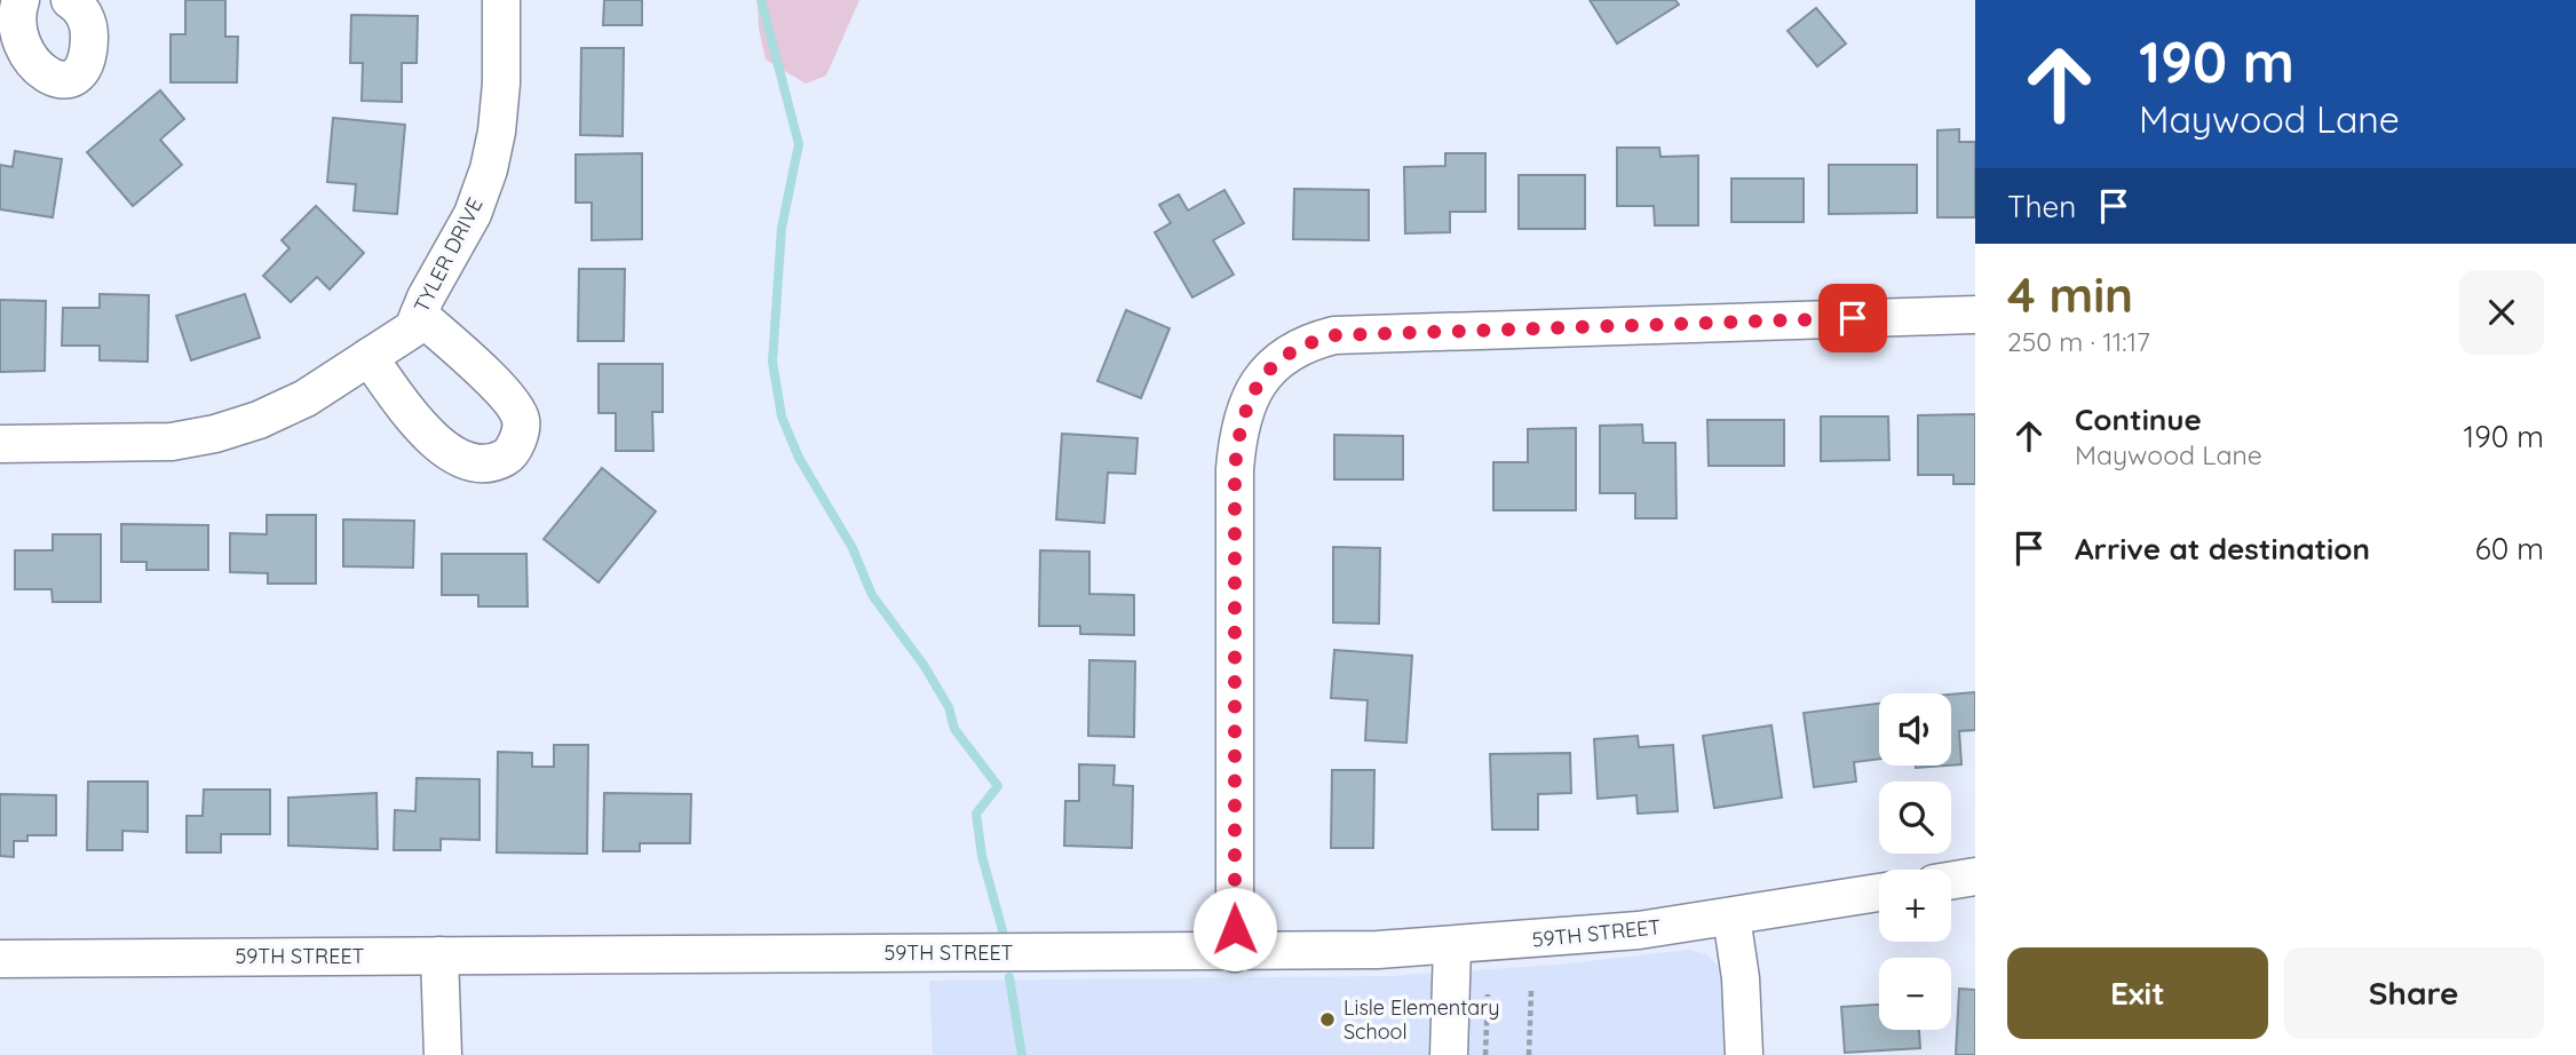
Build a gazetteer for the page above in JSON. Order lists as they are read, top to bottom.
{
  "streets": {
    "street": ["TYLER DRIVE", "59TH STREET"]
  },
  "places": ["Lisle Elementary School"],
  "page": {
    "turn": ["190 m", "Maywood Lane"],
    "then": "Then",
    "heading": ["4 min", "250 m · 11:17"],
    "list": [
      {
        "name": "Continue",
        "note": "Maywood Lane",
        "value": "190 m"
      },
      {
        "name": "Arrive at destination",
        "value": "60 m"
      }
    ],
    "map_buttons": ["+", "−"],
    "buttons": ["Exit", "Share"]
  }
}
